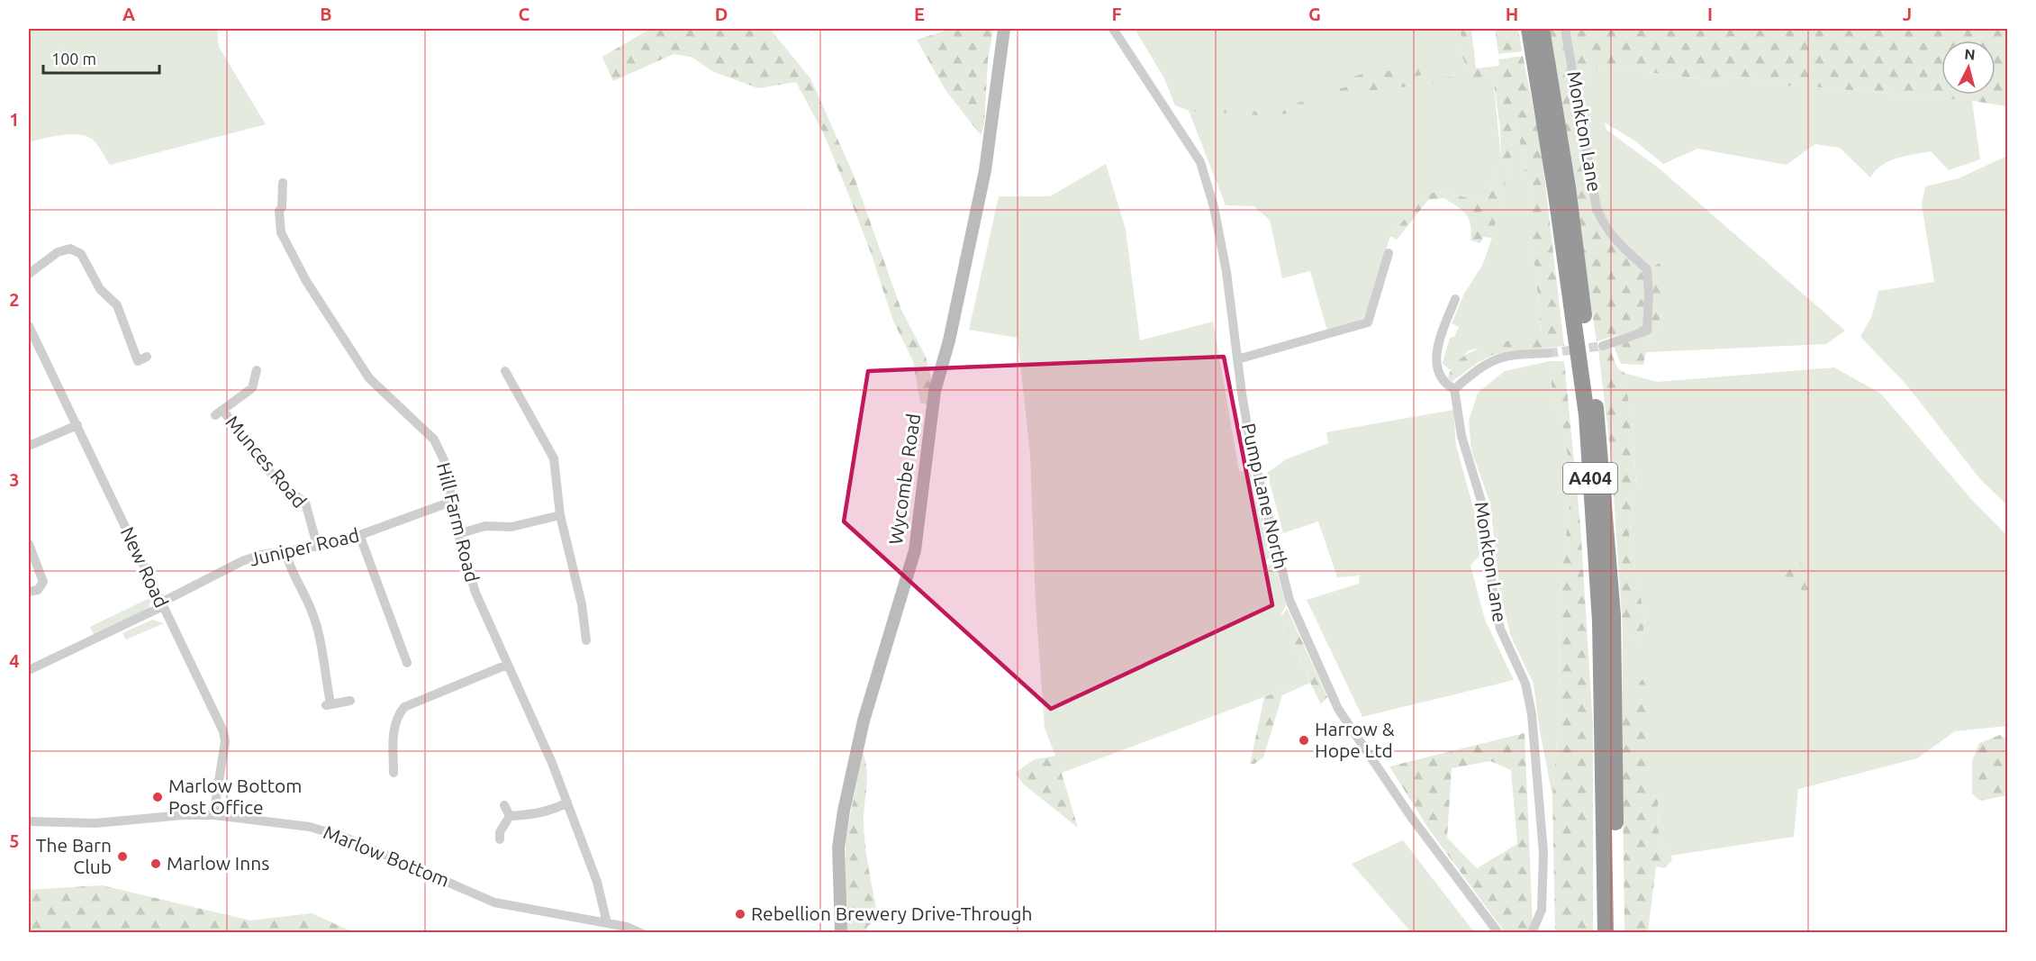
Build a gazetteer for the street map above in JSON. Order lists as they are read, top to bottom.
{
  "streets": {
    "highway": ["A404"],
    "street": [
      "Monkton Lane",
      "Munces Road",
      "Wycombe Road",
      "Pump Lane North",
      "Hill Farm Road",
      "Juniper Road",
      "New Road",
      "Marlow Bottom"
    ]
  },
  "crossings": [
    ["Munces Road", "Juniper Road"],
    ["Hill Farm Road", "Juniper Road"],
    ["Hill Farm Road", "Marlow Bottom"],
    ["Juniper Road", "New Road"],
    ["New Road", "Marlow Bottom"]
  ],
  "places": [
    "Harrow & Hope Ltd",
    "Marlow Bottom Post Office",
    "The Barn Club",
    "Marlow Inns",
    "Rebellion Brewery Drive-Through"
  ],
  "scale_bar": "100 m",
  "north": "top",
  "grid": {
    "columns": [
      "A",
      "B",
      "C",
      "D",
      "E",
      "F",
      "G",
      "H",
      "I",
      "J"
    ],
    "rows": [
      "1",
      "2",
      "3",
      "4",
      "5"
    ]
  }
}
